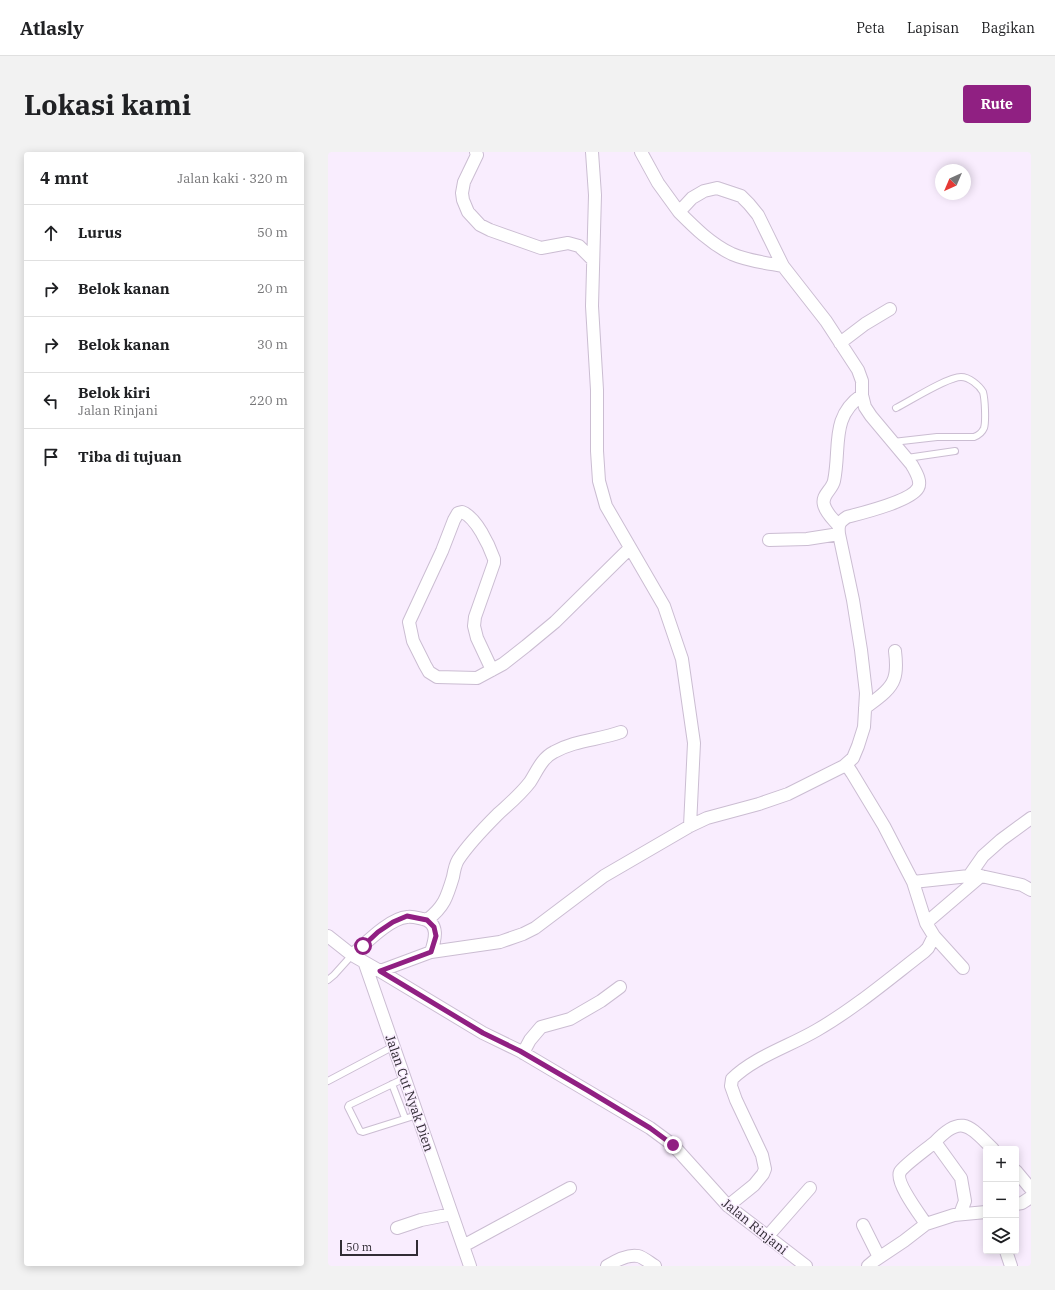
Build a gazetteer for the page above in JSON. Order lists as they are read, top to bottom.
{
  "streets": {
    "street": ["Jalan Cut Nyak Dien", "Jalan Rinjani"]
  },
  "crossings": [
    ["Jalan Cut Nyak Dien", "Jalan Rinjani"]
  ],
  "scale_bar": "50 m",
  "north": "bottom left",
  "page": {
    "header": "Atlasly",
    "nav": ["Peta", "Lapisan", "Bagikan"],
    "buttons": "Rute",
    "title": "Lokasi kami",
    "heading": ["4 mnt", "Jalan kaki · 320 m"],
    "list": [
      ["Lurus", "50 m"],
      ["Belok kanan", "20 m"],
      ["Belok kanan", "30 m"],
      ["Belok kiri", "Jalan Rinjani", "220 m"],
      "Tiba di tujuan"
    ],
    "map_buttons": ["+", "−"],
    "scale": "50 m"
  }
}
